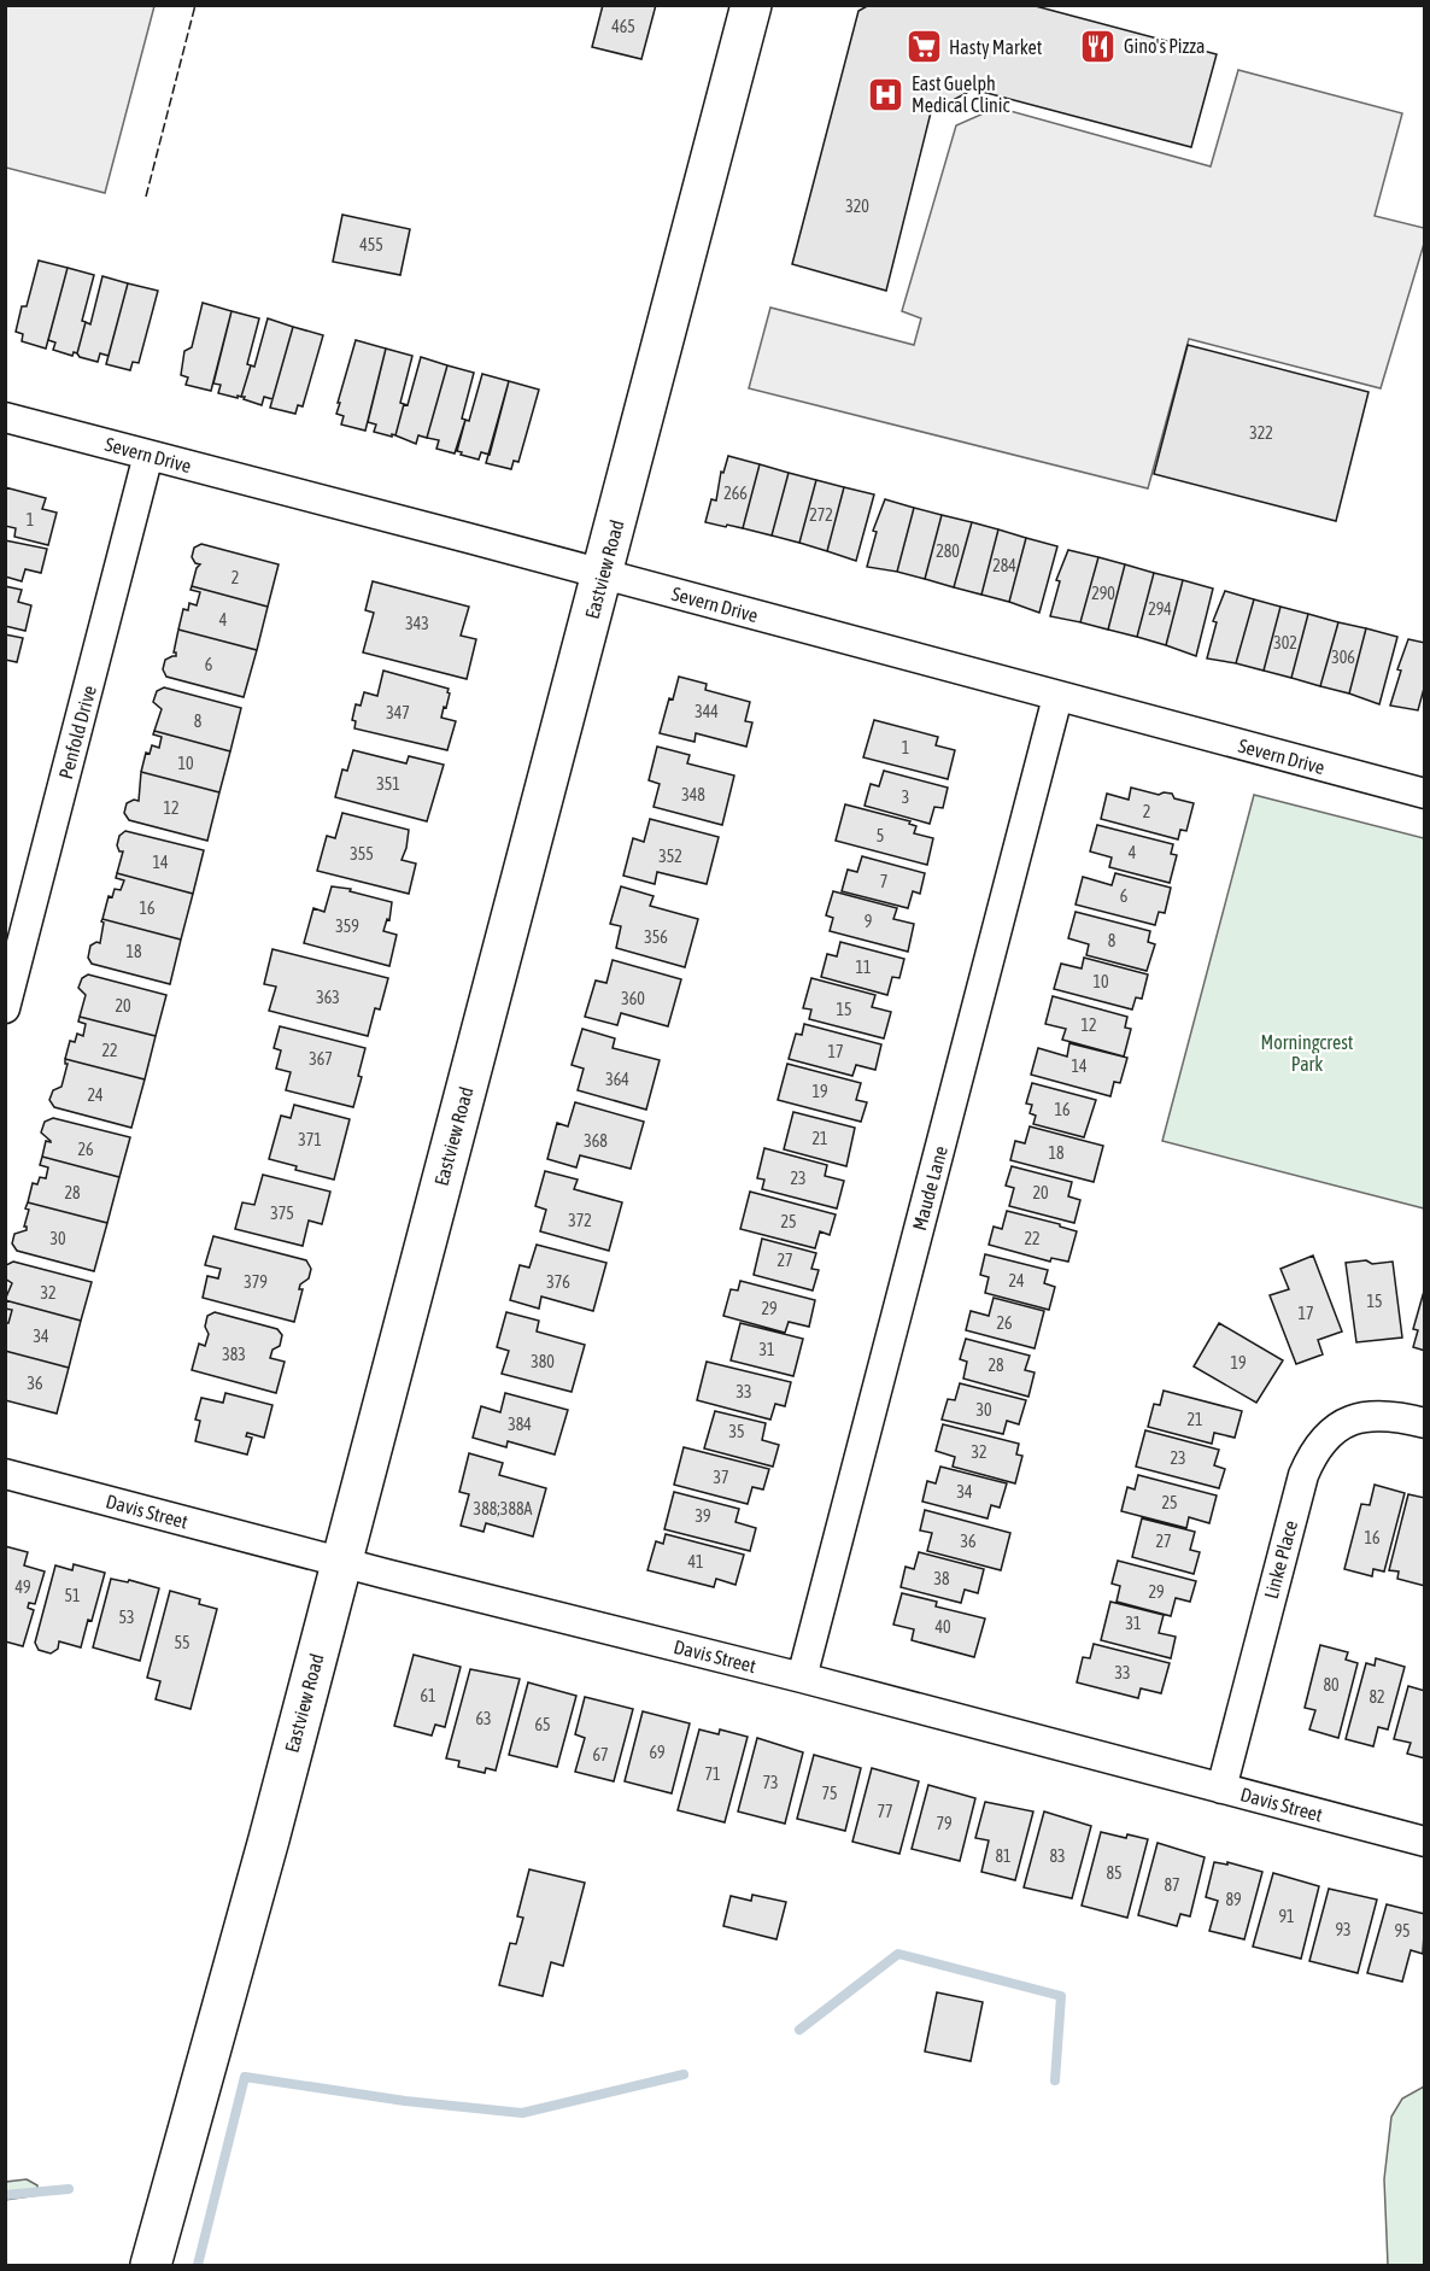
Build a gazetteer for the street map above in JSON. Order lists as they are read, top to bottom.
{
  "streets": {
    "street": [
      "Severn Drive",
      "Eastview Road",
      "Penfold Drive",
      "Maude Lane",
      "Davis Street",
      "Linke Place"
    ]
  },
  "crossings": [
    ["Severn Drive", "Eastview Road"],
    ["Severn Drive", "Penfold Drive"],
    ["Severn Drive", "Maude Lane"],
    ["Eastview Road", "Davis Street"],
    ["Maude Lane", "Davis Street"],
    ["Davis Street", "Linke Place"]
  ],
  "parks": ["Morningcrest Park"],
  "places": {
    "restaurant": ["Gino's Pizza"],
    "supermarket": ["Hasty Market"],
    "hospital": ["East Guelph Medical Clinic"]
  },
  "house_numbers": [
    "465",
    "320",
    "455",
    "322",
    "266",
    "272",
    "1",
    "280",
    "284",
    "2",
    "290",
    "294",
    "4",
    "343",
    "302",
    "306",
    "6",
    "344",
    "347",
    "8",
    "1",
    "10",
    "351",
    "348",
    "3",
    "12",
    "2",
    "5",
    "4",
    "355",
    "352",
    "14",
    "7",
    "6",
    "16",
    "9",
    "359",
    "356",
    "8",
    "18",
    "11",
    "10",
    "363",
    "360",
    "20",
    "15",
    "12",
    "22",
    "17",
    "367",
    "14",
    "364",
    "19",
    "24",
    "16",
    "21",
    "371",
    "368",
    "26",
    "18",
    "23",
    "28",
    "20",
    "375",
    "372",
    "25",
    "30",
    "22",
    "27",
    "24",
    "379",
    "376",
    "32",
    "15",
    "29",
    "17",
    "26",
    "34",
    "31",
    "383",
    "380",
    "19",
    "28",
    "36",
    "33",
    "30",
    "21",
    "384",
    "35",
    "32",
    "23",
    "37",
    "34",
    "25",
    "388;388A",
    "39",
    "16",
    "36",
    "27",
    "41",
    "38",
    "49",
    "29",
    "51",
    "53",
    "31",
    "40",
    "55",
    "33",
    "80",
    "61",
    "82",
    "63",
    "65",
    "69",
    "67",
    "71",
    "73",
    "75",
    "77",
    "79",
    "81",
    "83",
    "85",
    "87",
    "89",
    "91",
    "93",
    "95"
  ]
}
